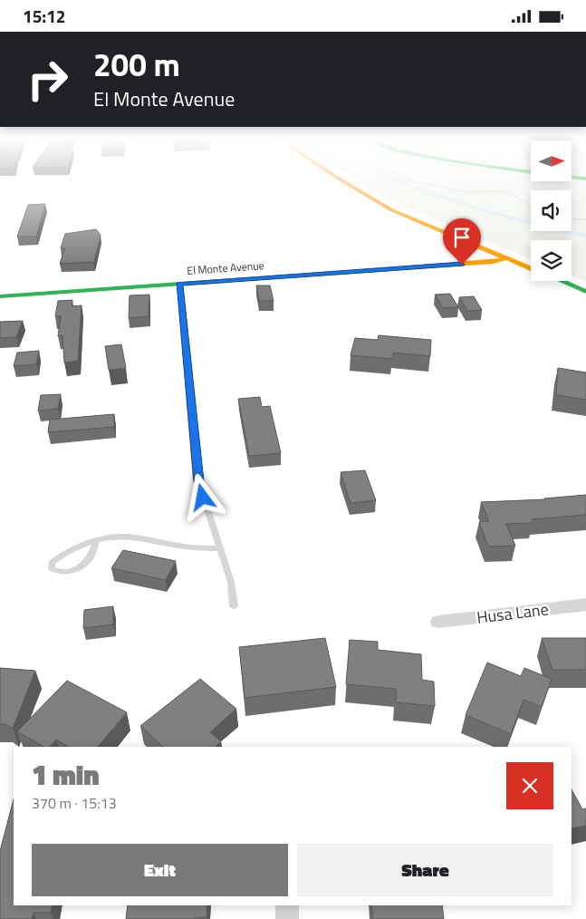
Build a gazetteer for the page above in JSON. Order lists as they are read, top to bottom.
{
  "streets": {
    "street": ["El Monte Avenue", "Husa Lane"]
  },
  "north": "right",
  "page": {
    "status": "15:12",
    "turn": ["200 m", "El Monte Avenue"],
    "heading": ["1 min", "370 m · 15:13"],
    "buttons": ["Exit", "Share"]
  }
}
